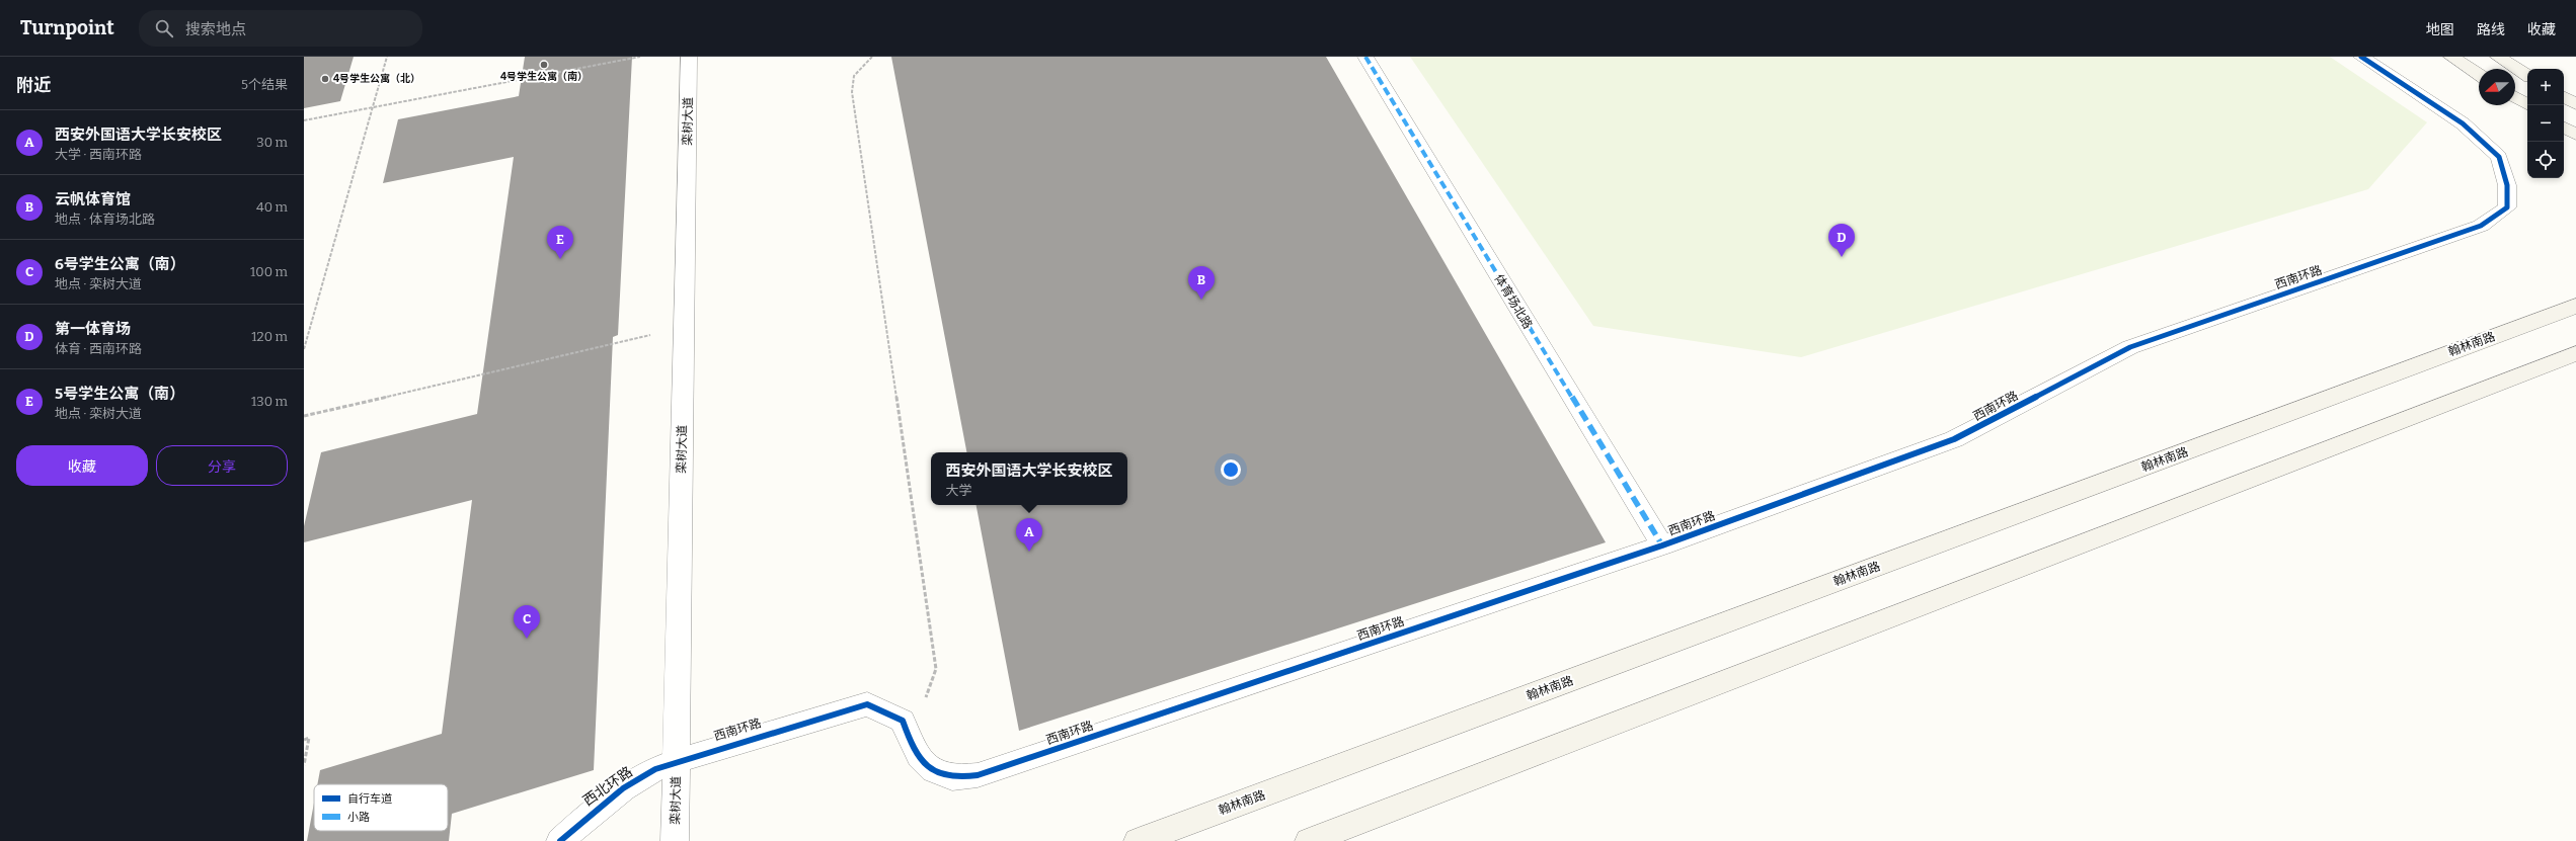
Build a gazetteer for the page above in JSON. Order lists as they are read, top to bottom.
{
  "streets": {
    "street": [
      "栾树大道",
      "西南环路",
      "体育场北路",
      "翰林南路",
      "西北环路"
    ]
  },
  "crossings": [
    ["栾树大道", "西南环路"],
    ["栾树大道", "西北环路"],
    ["西南环路", "体育场北路"],
    ["西南环路", "西北环路"]
  ],
  "places": ["4号学生公寓（南）", "4号学生公寓（北）"],
  "legend": ["自行车道", "小路"],
  "north": "left",
  "page": {
    "header": "Turnpoint",
    "search": "搜索地点",
    "nav": ["地图", "路线", "收藏"],
    "heading": ["附近", "5个结果"],
    "map_buttons": ["+", "−"],
    "list": [
      {
        "mark": "A",
        "name": "西安外国语大学长安校区",
        "note": "大学 · 西南环路",
        "value": "30 m"
      },
      {
        "mark": "B",
        "name": "云帆体育馆",
        "note": "地点 · 体育场北路",
        "value": "40 m"
      },
      {
        "mark": "C",
        "name": "6号学生公寓（南）",
        "note": "地点 · 栾树大道",
        "value": "100 m"
      },
      {
        "mark": "D",
        "name": "第一体育场",
        "note": "体育 · 西南环路",
        "value": "120 m"
      },
      {
        "mark": "E",
        "name": "5号学生公寓（南）",
        "note": "地点 · 栾树大道",
        "value": "130 m"
      }
    ],
    "pins": [
      "D",
      "E",
      "B",
      "A",
      "C"
    ],
    "buttons": ["收藏", "分享"],
    "popup": ["西安外国语大学长安校区", "大学"]
  }
}
